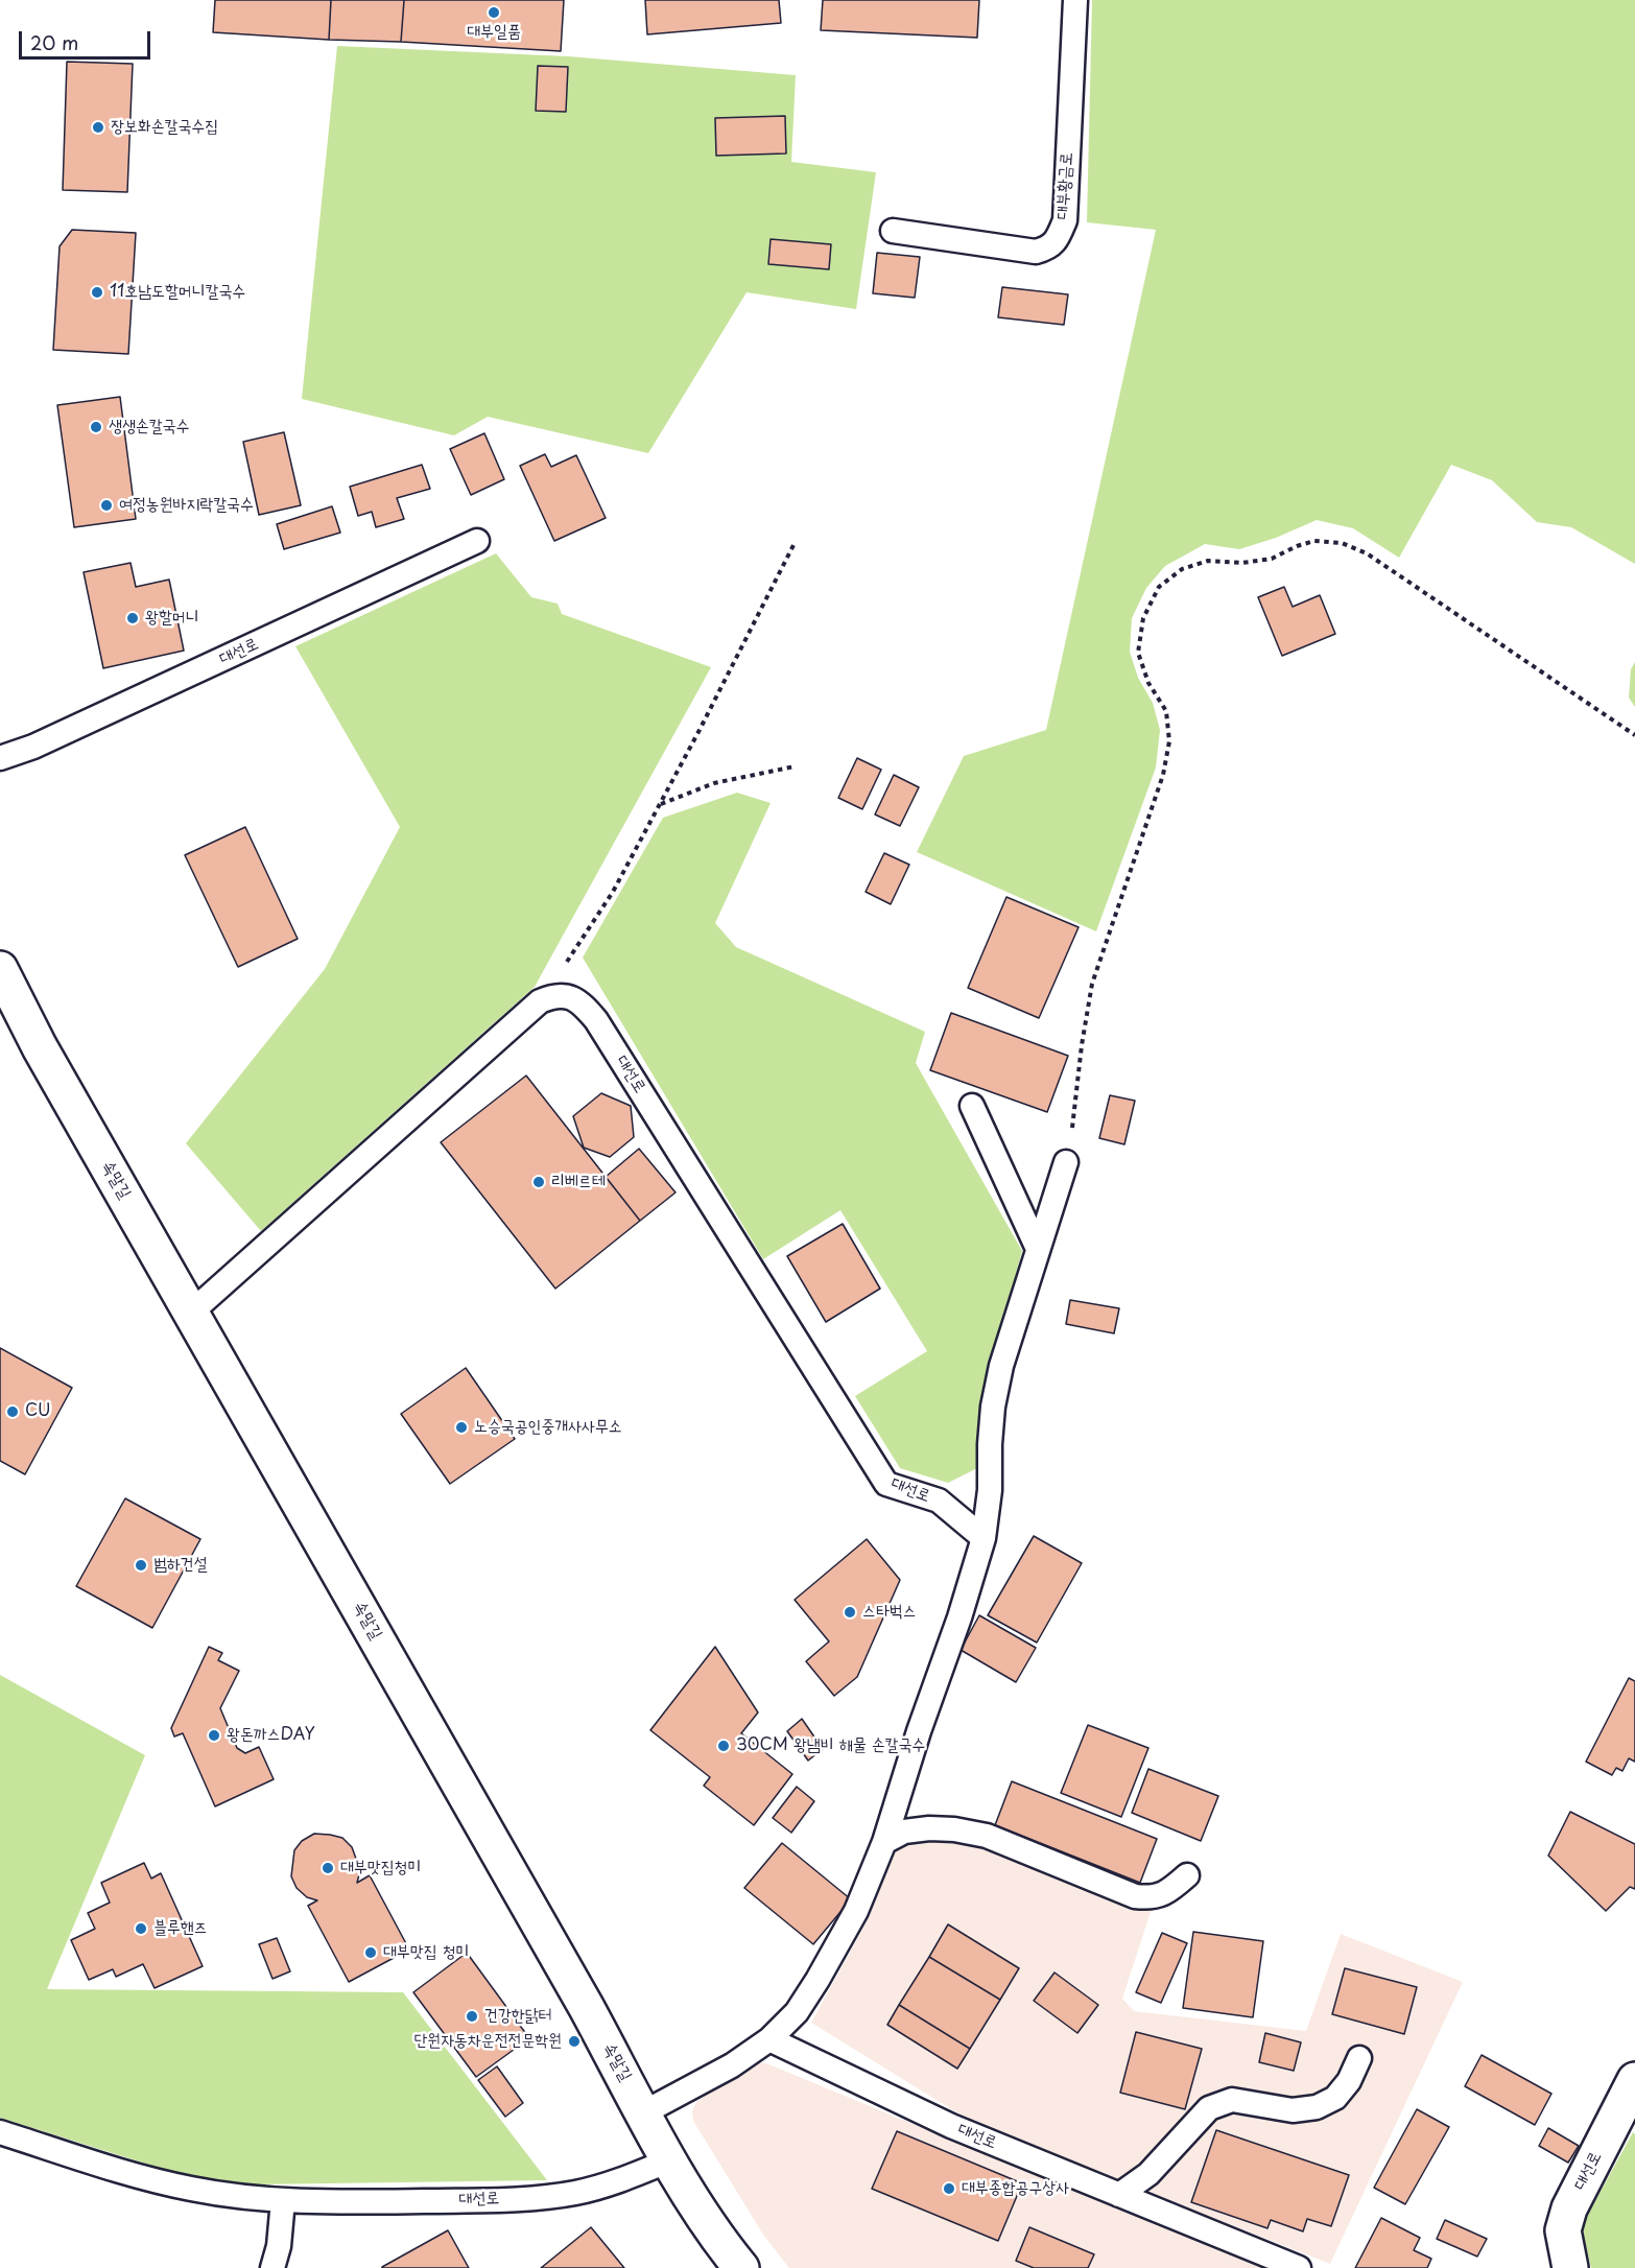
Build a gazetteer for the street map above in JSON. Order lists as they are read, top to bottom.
{
  "streets": {
    "street": ["대선로", "속말길"],
    "lane": ["대부황금로"]
  },
  "crossings": [
    ["대선로", "속말길"]
  ],
  "places": [
    "대부일품",
    "장보화손칼국수집",
    "11호남도할머니칼국수",
    "생생손칼국수",
    "여정농원바지락칼국수",
    "왕할머니",
    "리베르테",
    "CU",
    "노승국공인중개사사무소",
    "범하건설",
    "스타벅스",
    "왕돈까스DAY",
    "30CM 왕냄비 해물 손칼국수",
    "대부맛집청미",
    "블루핸즈",
    "대부맛집 청미",
    "건강한닭터",
    "단원자동차운전전문학원",
    "대부종합공구상사"
  ],
  "scale_bar": "20 m"
}
